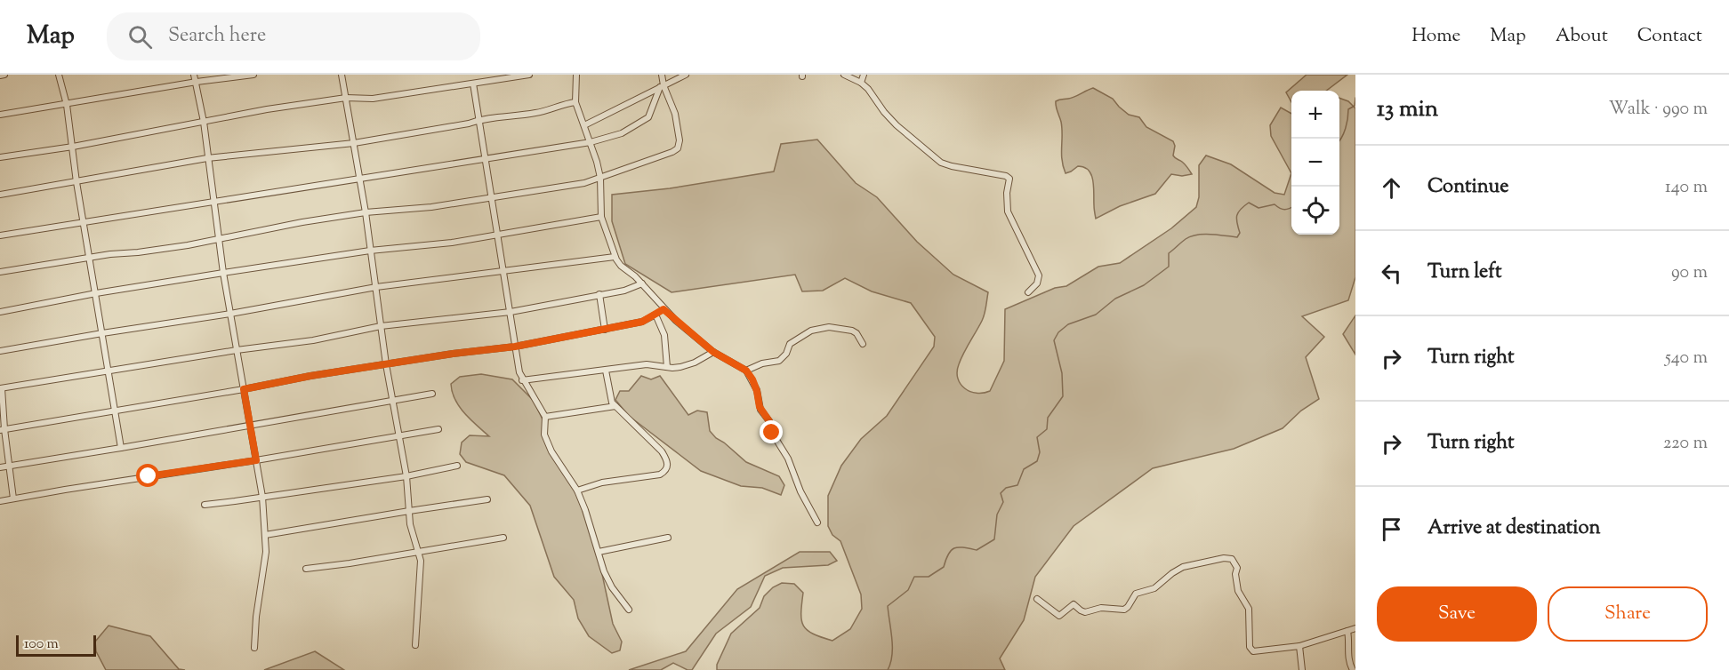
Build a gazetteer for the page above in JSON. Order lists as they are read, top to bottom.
{
  "scale_bar": "100 m",
  "page": {
    "header": "Map",
    "search": "Search here",
    "nav": [
      "Home",
      "Map",
      "About",
      "Contact"
    ],
    "heading": ["13 min", "Walk · 990 m"],
    "map_buttons": ["+", "−"],
    "list": [
      ["Continue", "140 m"],
      ["Turn left", "90 m"],
      ["Turn right", "540 m"],
      ["Turn right", "220 m"],
      "Arrive at destination"
    ],
    "buttons": ["Save", "Share"],
    "scale": "100 m"
  }
}
